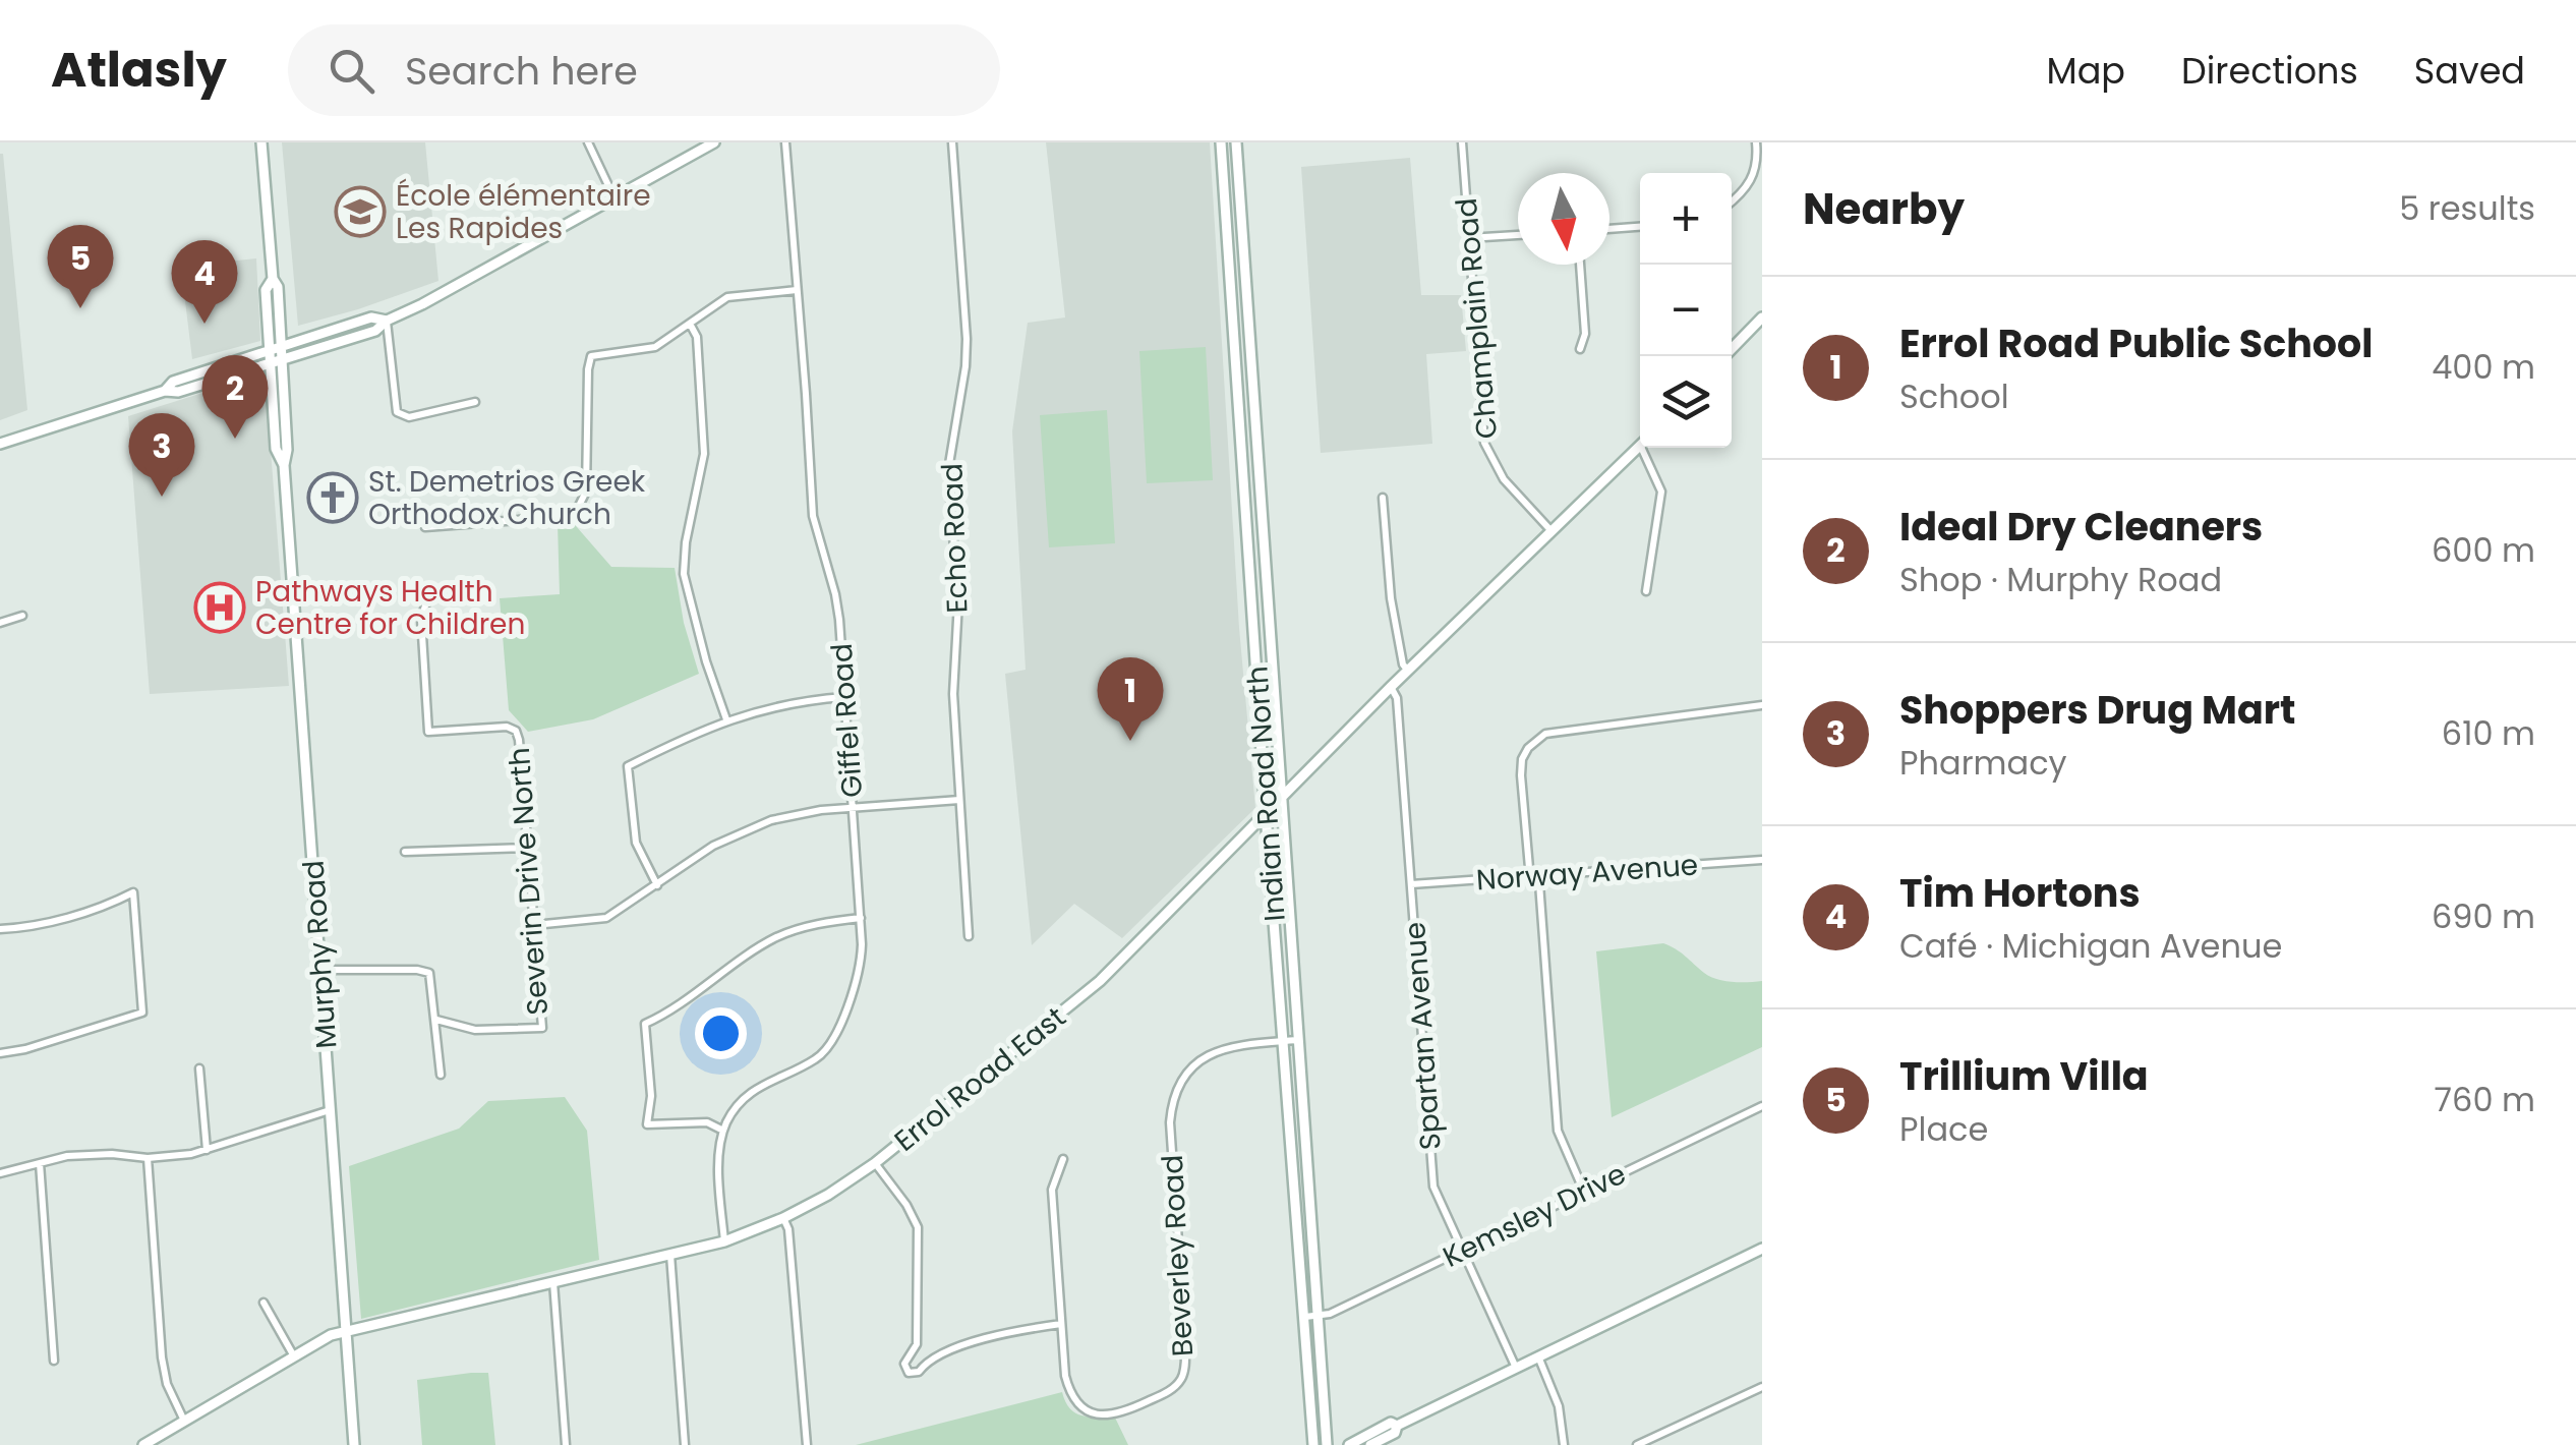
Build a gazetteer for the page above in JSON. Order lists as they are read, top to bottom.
{
  "streets": {
    "main road": ["Indian Road North", "Murphy Road", "Errol Road East"],
    "street": [
      "Champlain Road",
      "Echo Road",
      "Giffel Road",
      "Norway Avenue",
      "Severin Drive North",
      "Spartan Avenue",
      "Kemsley Drive",
      "Beverley Road"
    ]
  },
  "crossings": [
    ["Champlain Road", "Errol Road East"],
    ["Indian Road North", "Errol Road East"],
    ["Indian Road North", "Kemsley Drive"],
    ["Indian Road North", "Beverley Road"],
    ["Norway Avenue", "Spartan Avenue"],
    ["Murphy Road", "Errol Road East"],
    ["Spartan Avenue", "Errol Road East"],
    ["Spartan Avenue", "Kemsley Drive"]
  ],
  "places": {
    "school or university": ["École élémentaire Les Rapides"],
    "church": ["St. Demetrios Greek Orthodox Church"],
    "hospital": ["Pathways Health Centre for Children"]
  },
  "north": "bottom",
  "page": {
    "header": "Atlasly",
    "search": "Search here",
    "nav": ["Map", "Directions", "Saved"],
    "heading": ["Nearby", "5 results"],
    "map_buttons": ["+", "−"],
    "pins": [
      "5",
      "4",
      "2",
      "3",
      "1"
    ],
    "list": [
      {
        "mark": "1",
        "name": "Errol Road Public School",
        "note": "School",
        "value": "400 m"
      },
      {
        "mark": "2",
        "name": "Ideal Dry Cleaners",
        "note": "Shop · Murphy Road",
        "value": "600 m"
      },
      {
        "mark": "3",
        "name": "Shoppers Drug Mart",
        "note": "Pharmacy",
        "value": "610 m"
      },
      {
        "mark": "4",
        "name": "Tim Hortons",
        "note": "Café · Michigan Avenue",
        "value": "690 m"
      },
      {
        "mark": "5",
        "name": "Trillium Villa",
        "note": "Place",
        "value": "760 m"
      }
    ]
  }
}
